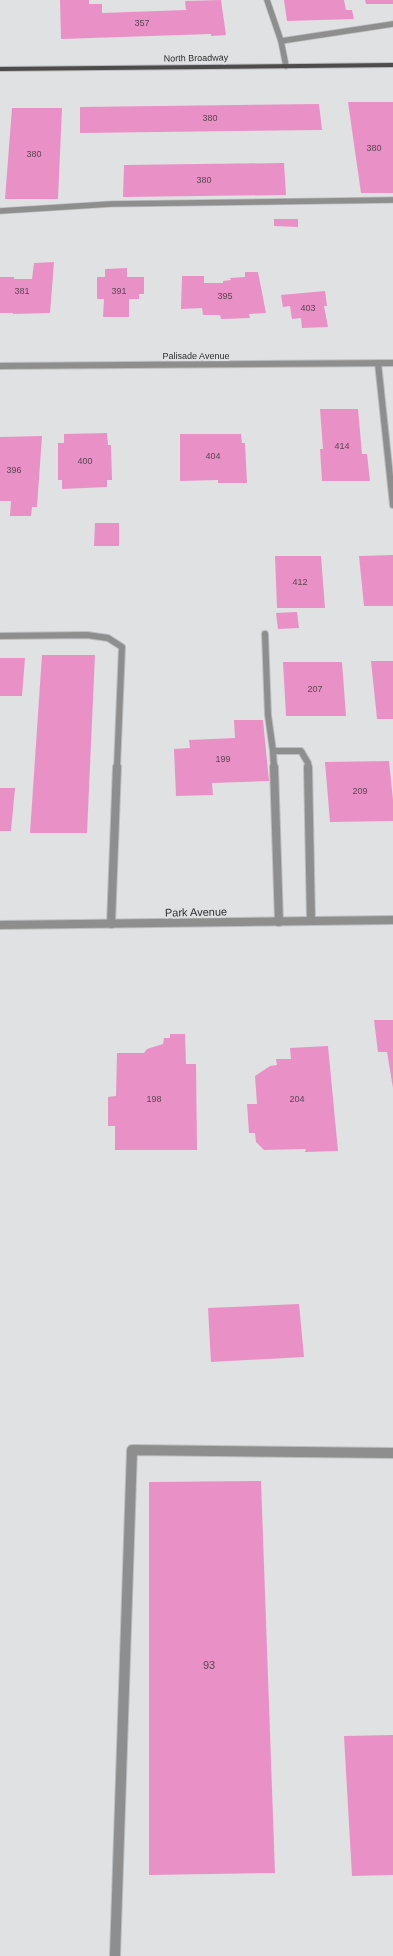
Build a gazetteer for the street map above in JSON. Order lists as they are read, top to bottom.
{
  "streets": {
    "main road": ["North Broadway"],
    "street": ["Palisade Avenue", "Park Avenue"]
  },
  "house_numbers": [
    "357",
    "380",
    "380",
    "380",
    "380",
    "381",
    "391",
    "395",
    "403",
    "414",
    "404",
    "400",
    "396",
    "412",
    "207",
    "199",
    "209",
    "198",
    "204",
    "93"
  ]
}
